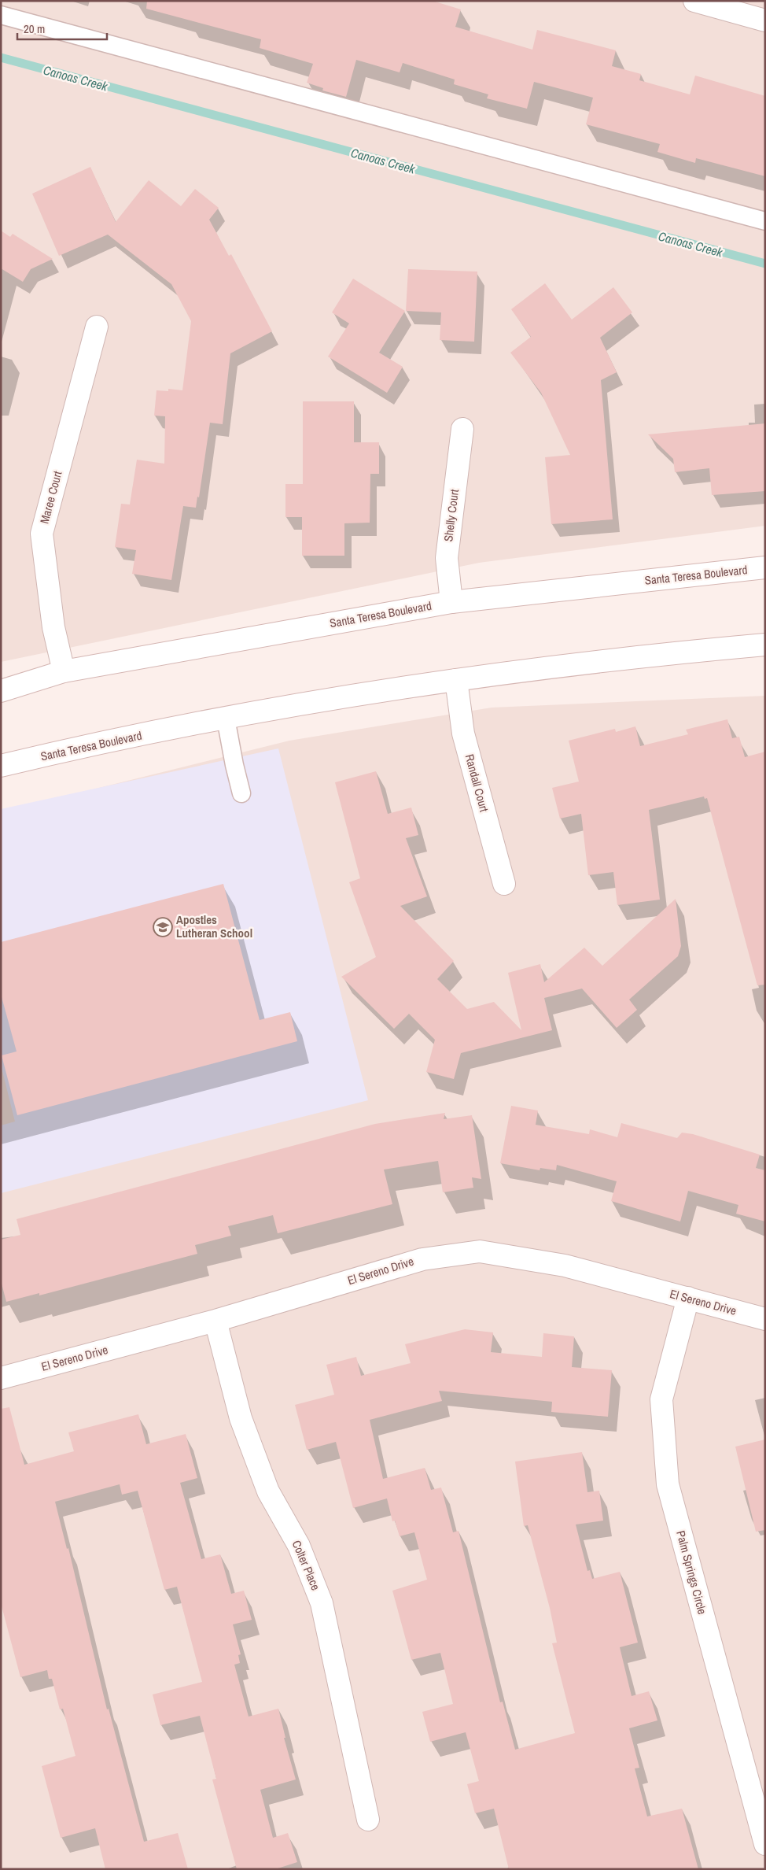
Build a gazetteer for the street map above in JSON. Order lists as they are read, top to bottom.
{
  "streets": {
    "street": [
      "Maree Court",
      "Shelly Court",
      "Santa Teresa Boulevard",
      "Randall Court",
      "El Sereno Drive",
      "Colter Place",
      "Palm Springs Circle"
    ]
  },
  "crossings": [
    ["Maree Court", "Santa Teresa Boulevard"],
    ["Shelly Court", "Santa Teresa Boulevard"],
    ["Santa Teresa Boulevard", "Randall Court"],
    ["El Sereno Drive", "Colter Place"],
    ["El Sereno Drive", "Palm Springs Circle"]
  ],
  "water": ["Canoas Creek"],
  "places": {
    "school or university": ["Apostles Lutheran School"]
  },
  "scale_bar": "20 m"
}
